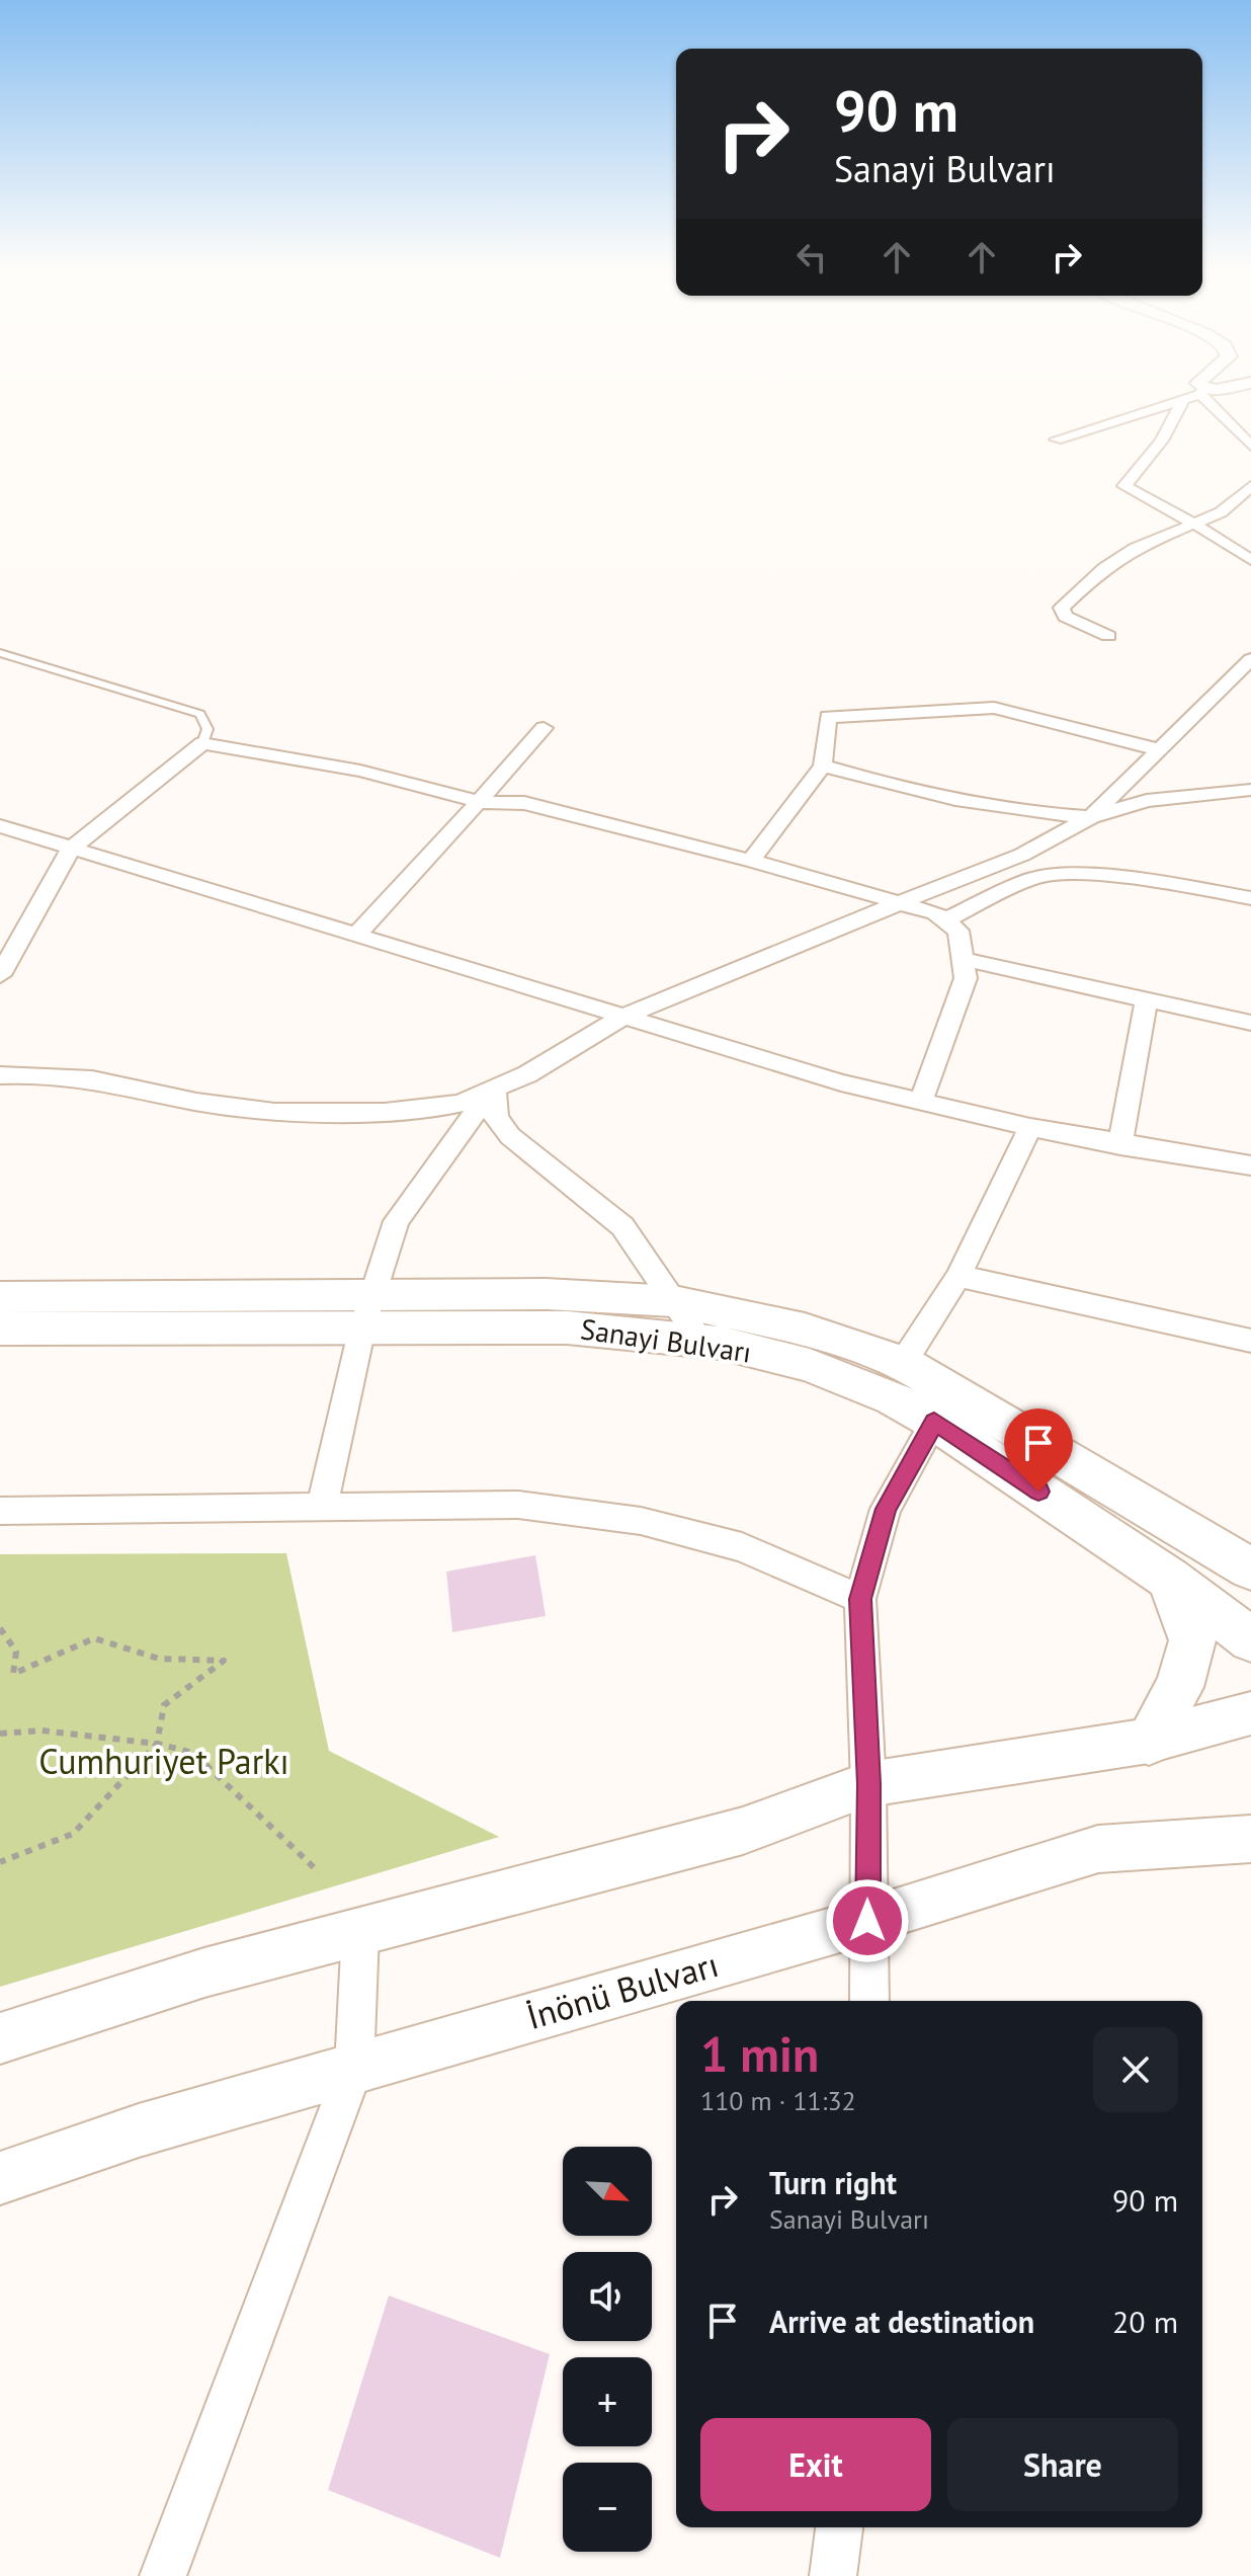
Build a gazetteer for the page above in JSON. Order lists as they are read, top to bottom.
{
  "streets": {
    "main road": ["Sanayi Bulvarı"],
    "street": ["İnönü Bulvarı"]
  },
  "parks": ["Cumhuriyet Parkı"],
  "north": "bottom right",
  "page": {
    "turn": ["90 m", "Sanayi Bulvarı"],
    "heading": ["1 min", "110 m · 11:32"],
    "list": [
      {
        "name": "Turn right",
        "note": "Sanayi Bulvarı",
        "value": "90 m"
      },
      {
        "name": "Arrive at destination",
        "value": "20 m"
      }
    ],
    "map_buttons": ["+", "−"],
    "buttons": ["Exit", "Share"]
  }
}
